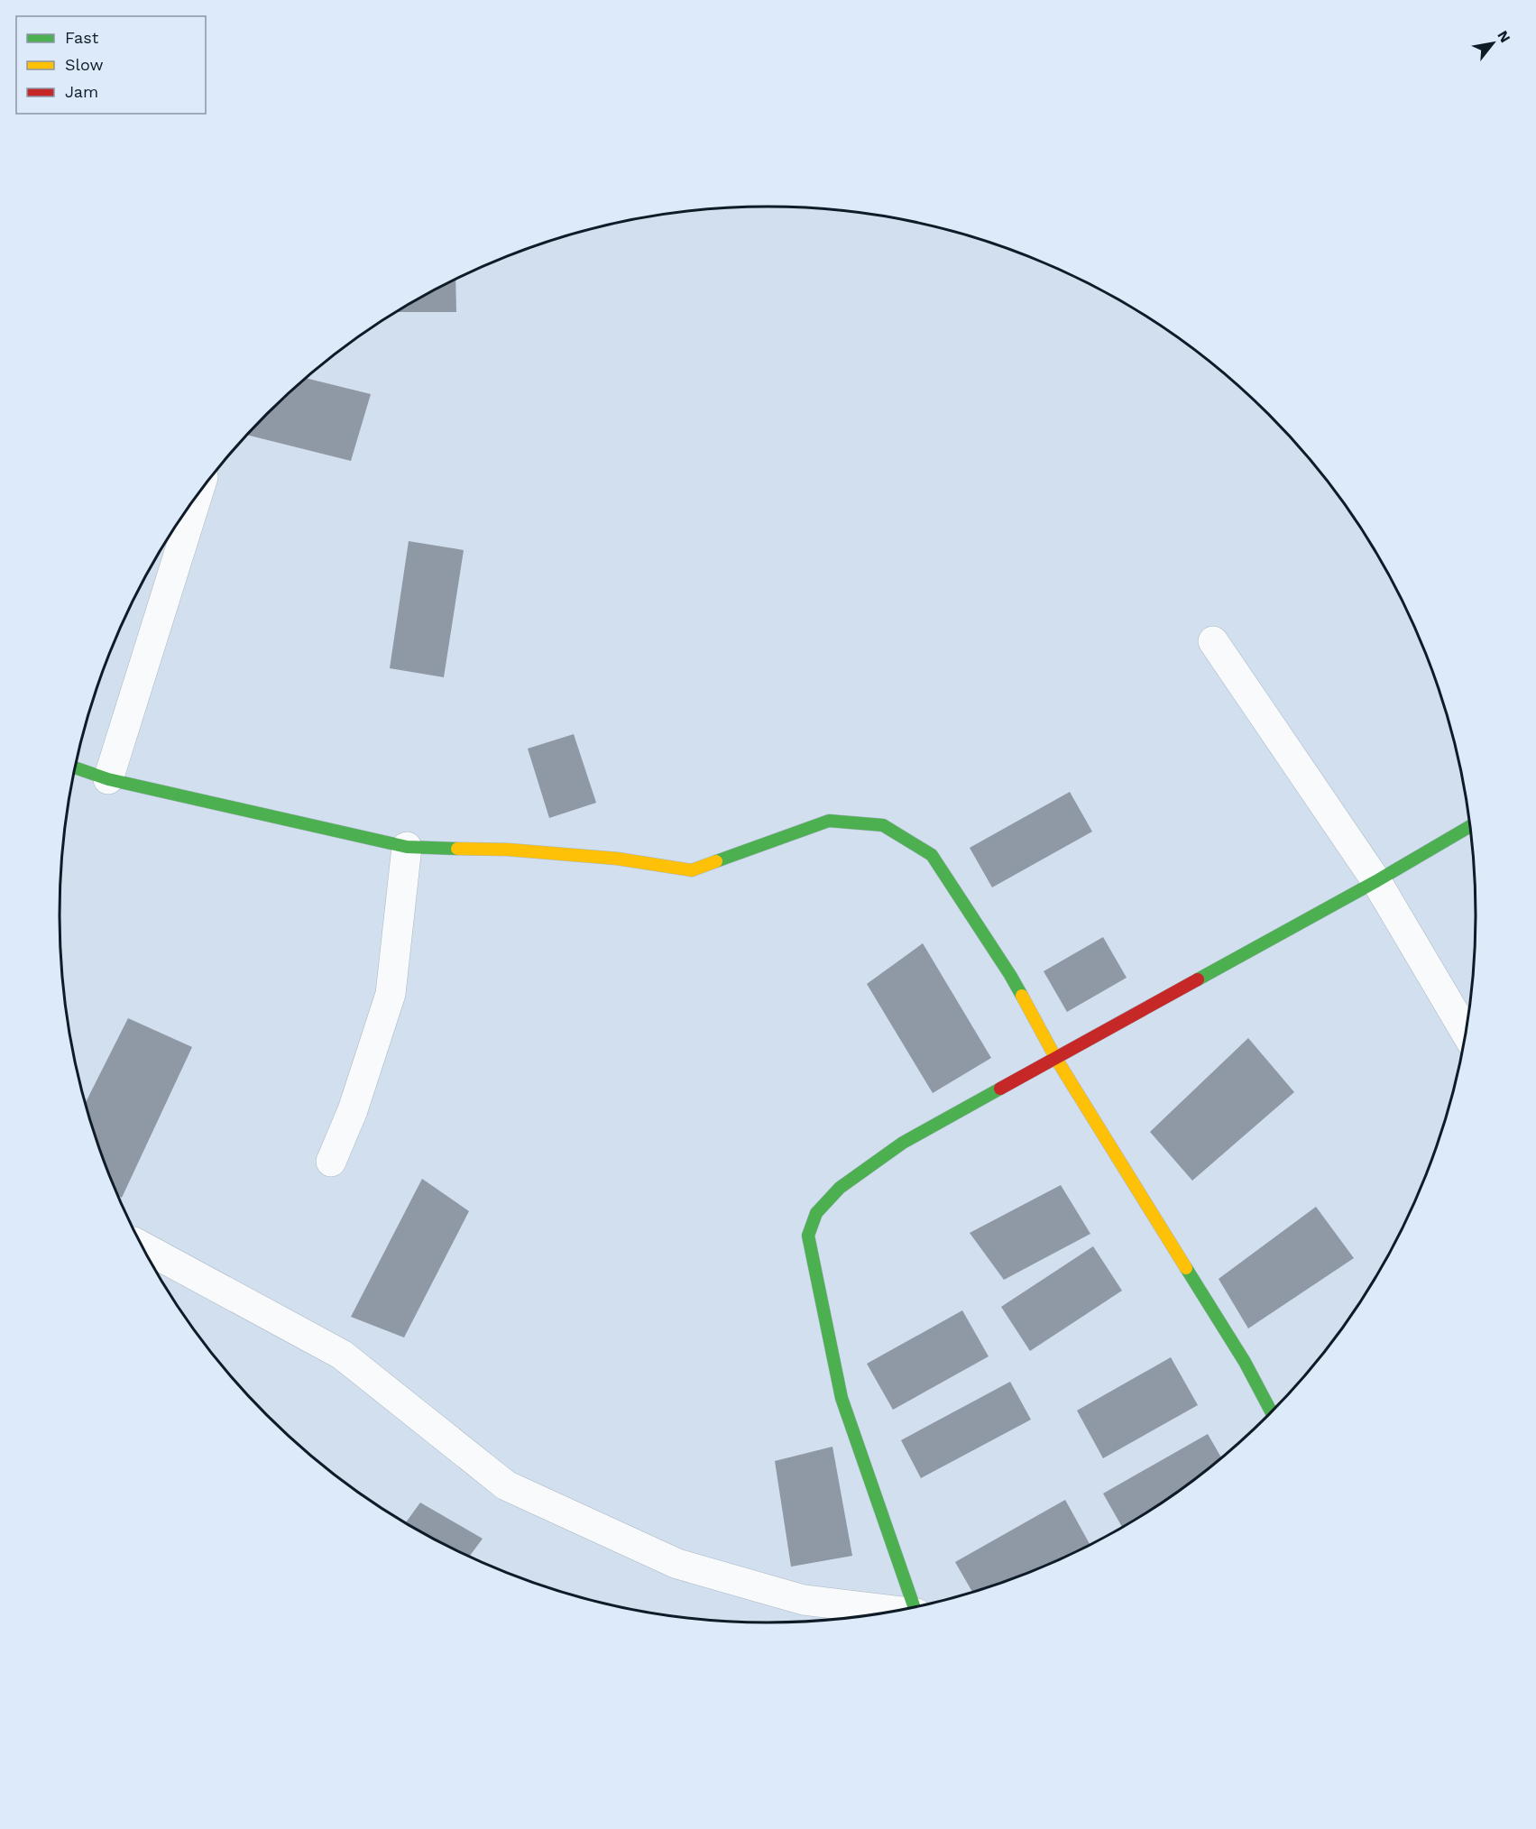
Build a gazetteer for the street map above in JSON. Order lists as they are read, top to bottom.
{
  "legend": ["Fast", "Slow", "Jam"],
  "north": "top right"
}
